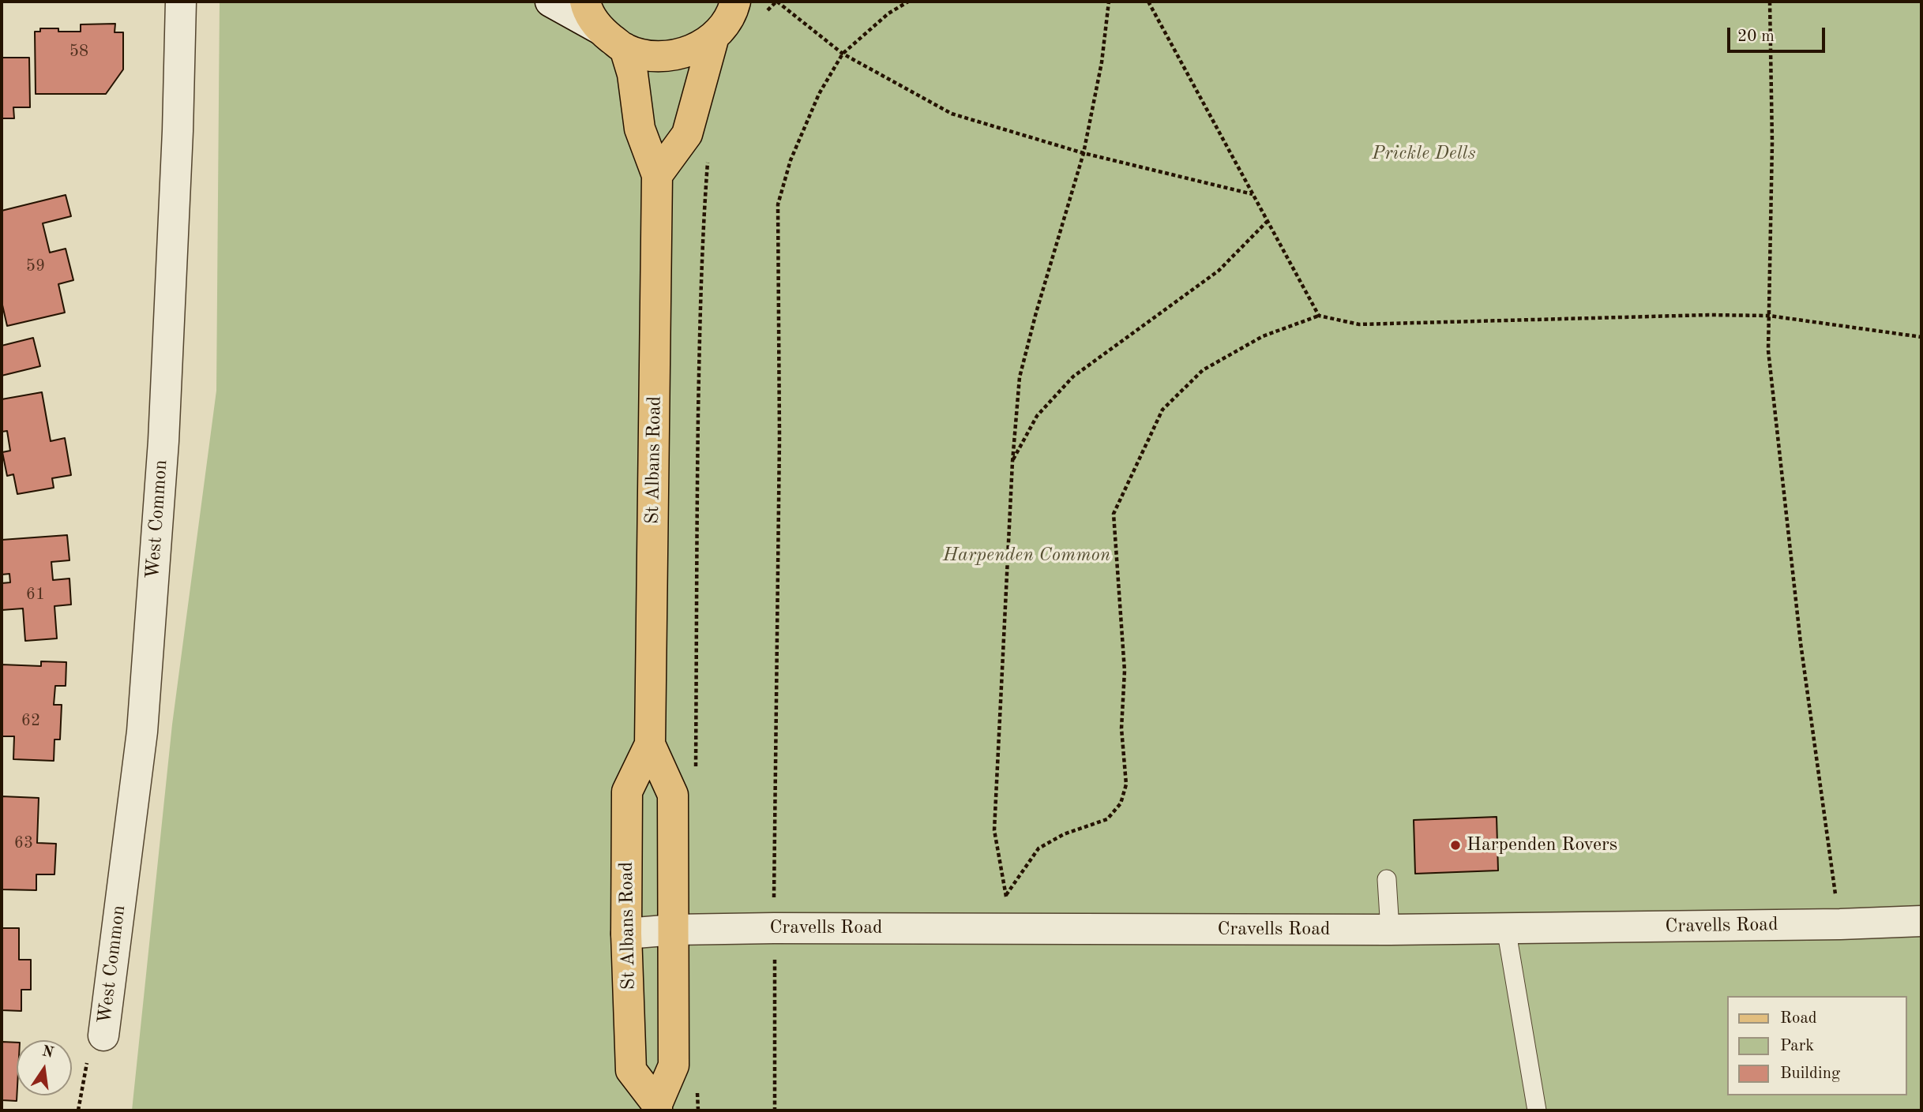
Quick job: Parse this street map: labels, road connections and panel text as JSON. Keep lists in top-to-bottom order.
{
  "streets": {
    "main road": ["St Albans Road"],
    "street": ["West Common", "Cravells Road"]
  },
  "crossings": [
    ["St Albans Road", "Cravells Road"]
  ],
  "parks": ["Prickle Dells", "Harpenden Common"],
  "places": ["Harpenden Rovers"],
  "house_numbers": [
    "58",
    "59",
    "61",
    "62",
    "63"
  ],
  "legend": ["Road", "Park", "Building"],
  "scale_bar": "20 m",
  "north": "top"
}
